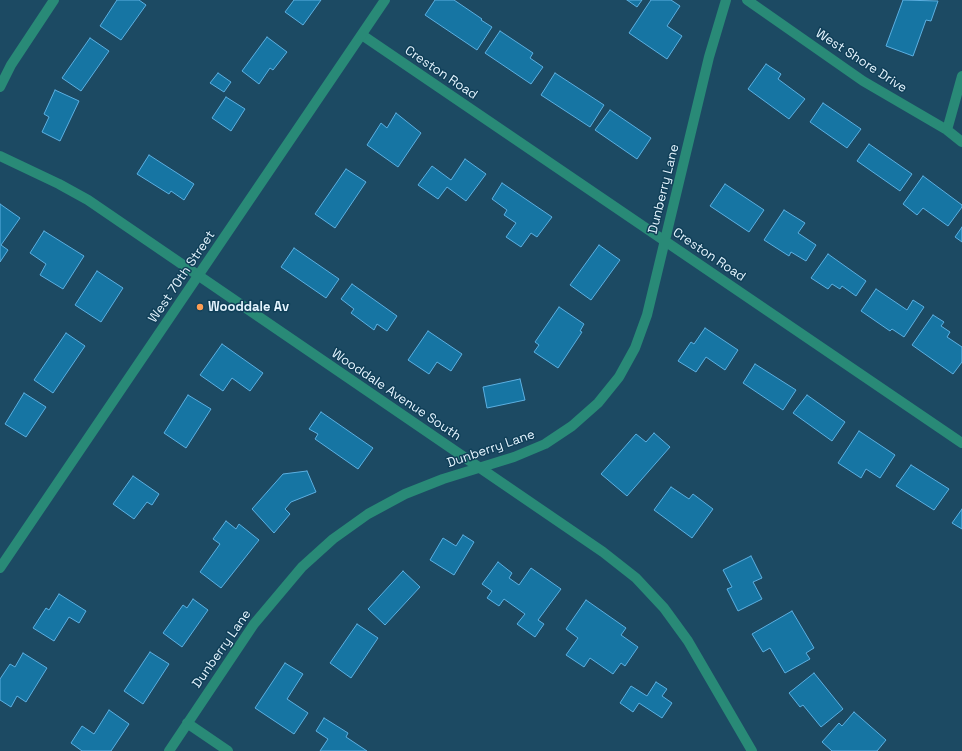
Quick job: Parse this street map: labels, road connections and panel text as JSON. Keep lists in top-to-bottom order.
{
  "streets": {
    "street": [
      "West Shore Drive",
      "Creston Road",
      "Dunberry Lane",
      "West 70th Street",
      "Wooddale Avenue South"
    ]
  },
  "crossings": [
    ["Creston Road", "Dunberry Lane"],
    ["Creston Road", "West 70th Street"],
    ["Dunberry Lane", "Wooddale Avenue South"],
    ["West 70th Street", "Wooddale Avenue South"]
  ],
  "places": ["Wooddale Av"]
}
